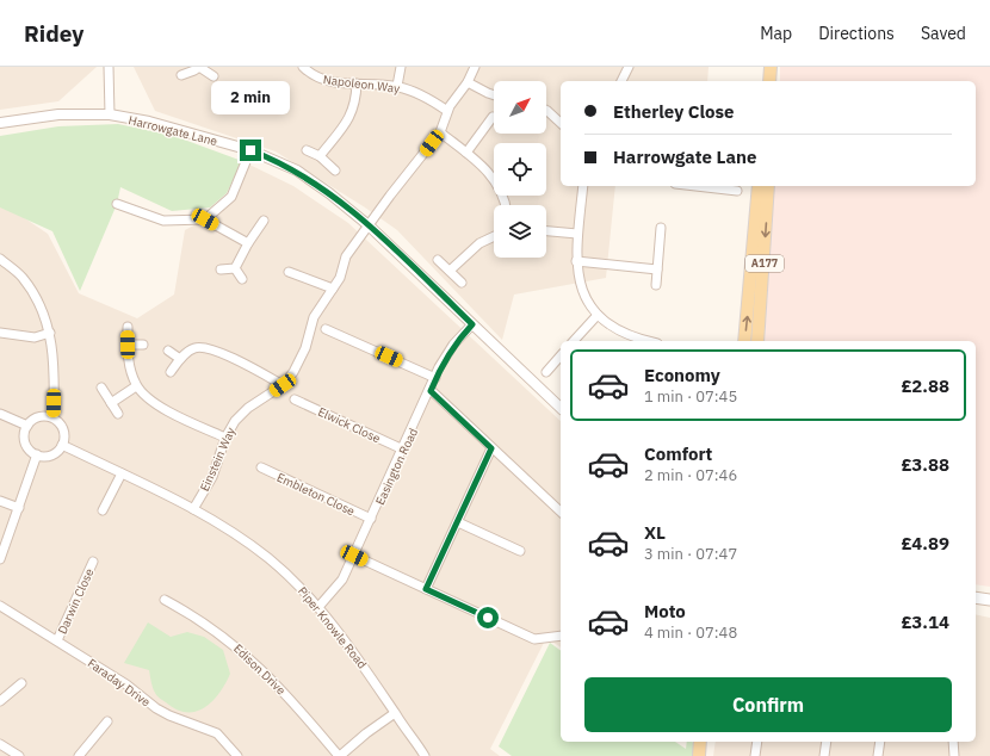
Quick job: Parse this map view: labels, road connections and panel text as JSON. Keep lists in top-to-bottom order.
{
  "streets": {
    "main road": ["A177"],
    "street": [
      "Napoleon Way",
      "Harrowgate Lane",
      "Elwick Close",
      "Einstein Way",
      "Easington Road",
      "Embleton Close",
      "Darwin Close",
      "Piper Knowle Road",
      "Edison Drive",
      "Faraday Drive"
    ]
  },
  "crossings": [
    ["Napoleon Way", "Einstein Way"],
    ["Harrowgate Lane", "Einstein Way"],
    ["Harrowgate Lane", "Easington Road"],
    ["Elwick Close", "Easington Road"],
    ["Einstein Way", "Piper Knowle Road"],
    ["Easington Road", "Embleton Close"],
    ["Easington Road", "Piper Knowle Road"],
    ["Darwin Close", "Faraday Drive"]
  ],
  "north": "top right",
  "page": {
    "header": "Ridey",
    "nav": ["Map", "Directions", "Saved"],
    "bubble": "2 min",
    "banner": ["Etherley Close", "Harrowgate Lane"],
    "list": [
      {
        "name": "Economy",
        "note": "1 min · 07:45",
        "value": "£2.88"
      },
      {
        "name": "Comfort",
        "note": "2 min · 07:46",
        "value": "£3.88"
      },
      {
        "name": "XL",
        "note": "3 min · 07:47",
        "value": "£4.89"
      },
      {
        "name": "Moto",
        "note": "4 min · 07:48",
        "value": "£3.14"
      }
    ],
    "buttons": "Confirm"
  }
}
